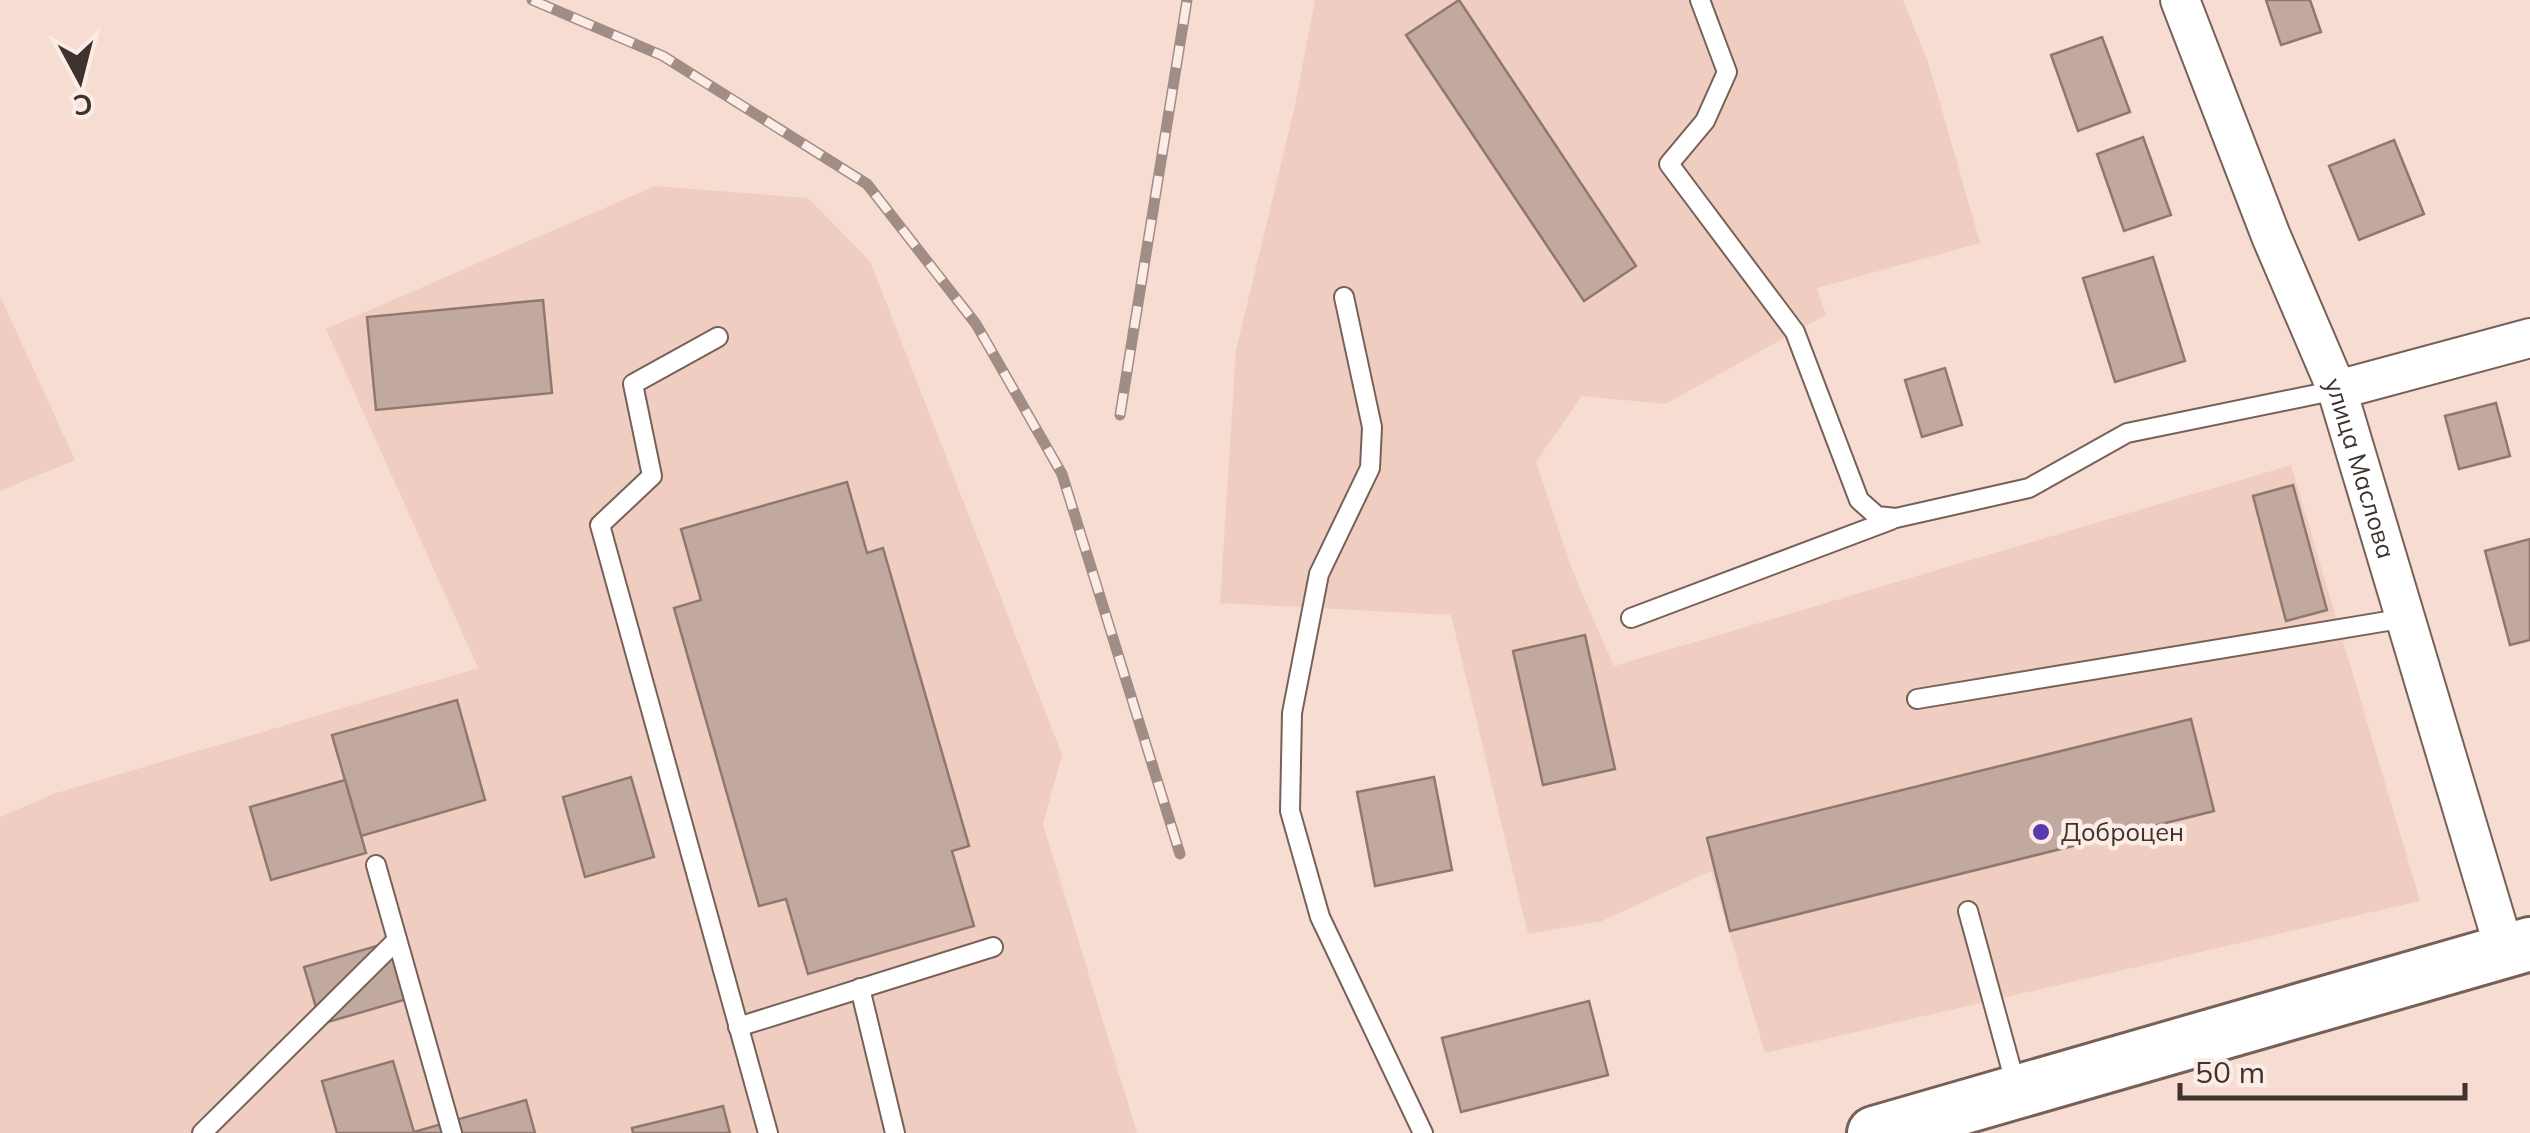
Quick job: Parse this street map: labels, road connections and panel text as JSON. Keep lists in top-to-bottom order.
{
  "streets": {
    "street": ["улица Маслова"]
  },
  "places": ["Доброцен"],
  "scale_bar": "50 m",
  "north": "bottom"
}
